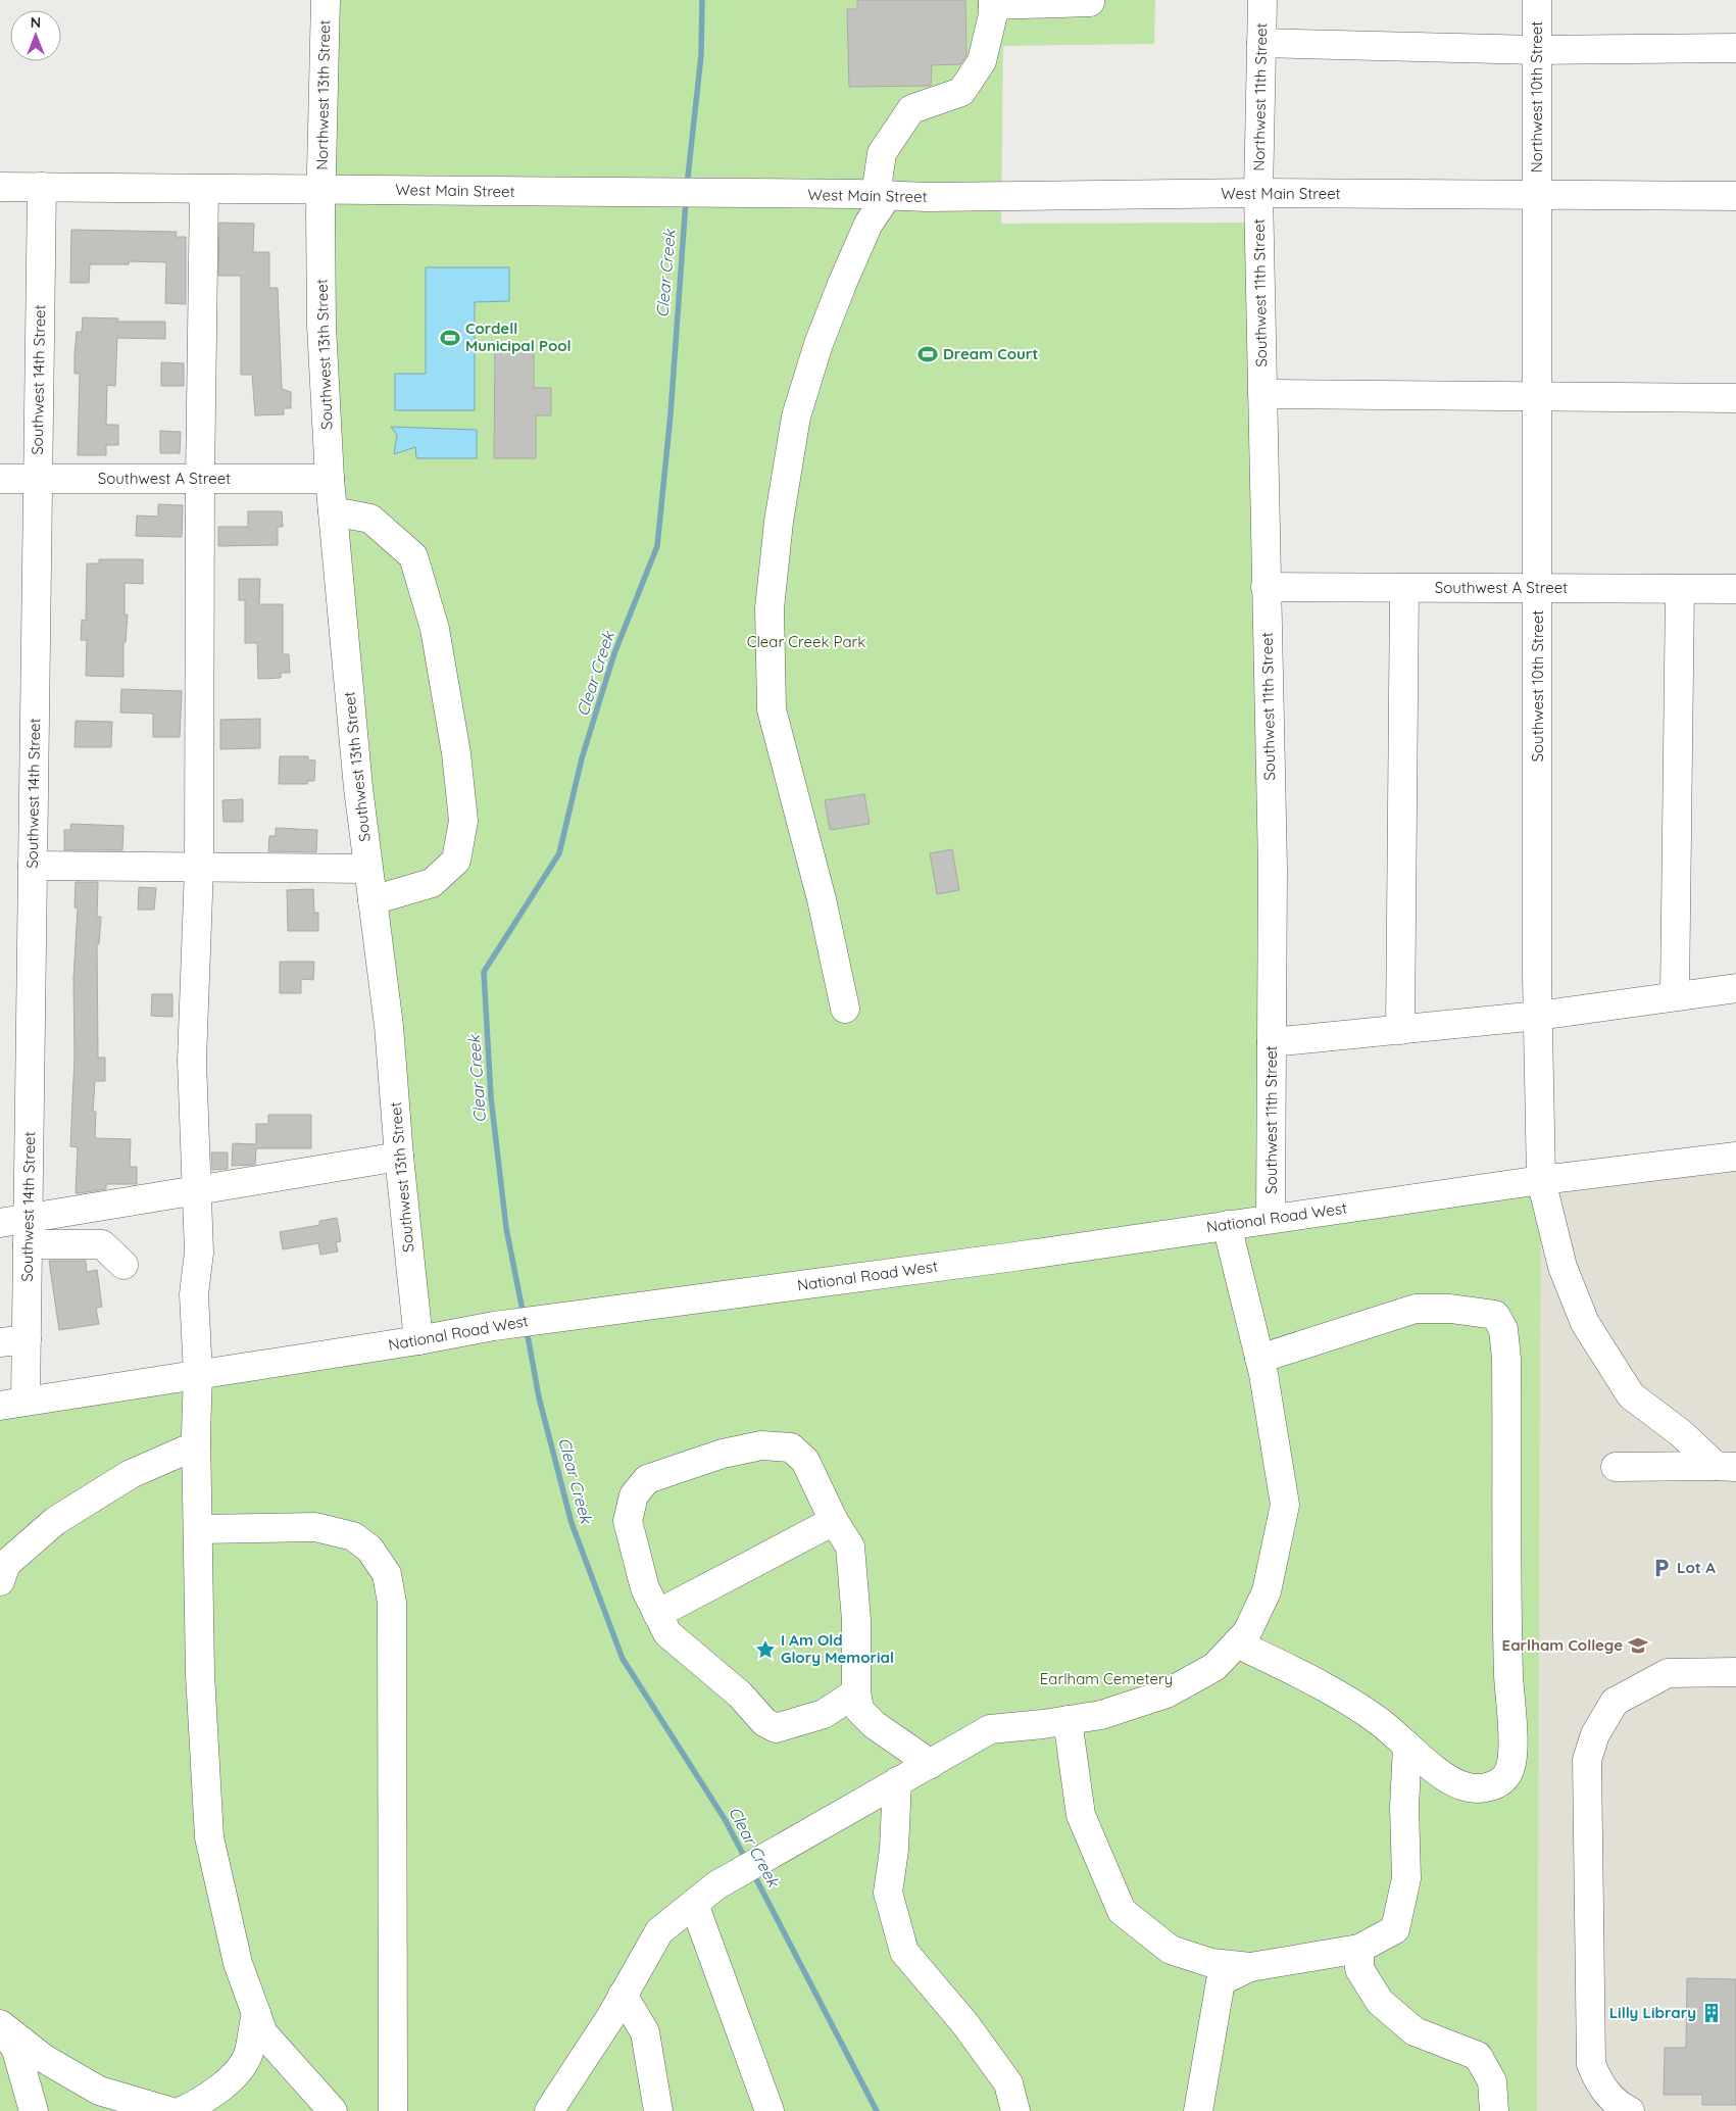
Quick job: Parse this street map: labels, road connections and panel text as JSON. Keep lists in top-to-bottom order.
{
  "streets": {
    "street": [
      "Northwest 13th Street",
      "Northwest 11th Street",
      "Northwest 10th Street",
      "West Main Street",
      "Southwest 11th Street",
      "Southwest 13th Street",
      "Southwest 14th Street",
      "Southwest A Street",
      "Southwest 10th Street",
      "National Road West"
    ]
  },
  "crossings": [
    ["Northwest 13th Street", "West Main Street"],
    ["Northwest 13th Street", "Southwest 13th Street"],
    ["Northwest 11th Street", "West Main Street"],
    ["Northwest 11th Street", "Southwest 11th Street"],
    ["Northwest 10th Street", "West Main Street"],
    ["Northwest 10th Street", "Southwest 10th Street"],
    ["West Main Street", "Southwest 11th Street"],
    ["West Main Street", "Southwest 13th Street"],
    ["West Main Street", "Southwest 14th Street"],
    ["West Main Street", "Southwest 10th Street"],
    ["Southwest 11th Street", "Southwest A Street"],
    ["Southwest 11th Street", "National Road West"],
    ["Southwest 13th Street", "Southwest A Street"],
    ["Southwest 13th Street", "National Road West"],
    ["Southwest 14th Street", "Southwest A Street"],
    ["Southwest 14th Street", "National Road West"],
    ["Southwest A Street", "Southwest 10th Street"],
    ["Southwest 10th Street", "National Road West"]
  ],
  "water": ["Clear Creek"],
  "parks": ["Clear Creek Park", "Earlham Cemetery"],
  "places": {
    "sports": ["Cordell Municipal Pool", "Dream Court"],
    "parking": ["Lot A"],
    "school or university": ["Earlham College"],
    "place": ["I Am Old Glory Memorial"],
    "building": ["Lilly Library"]
  },
  "north": "top"
}
